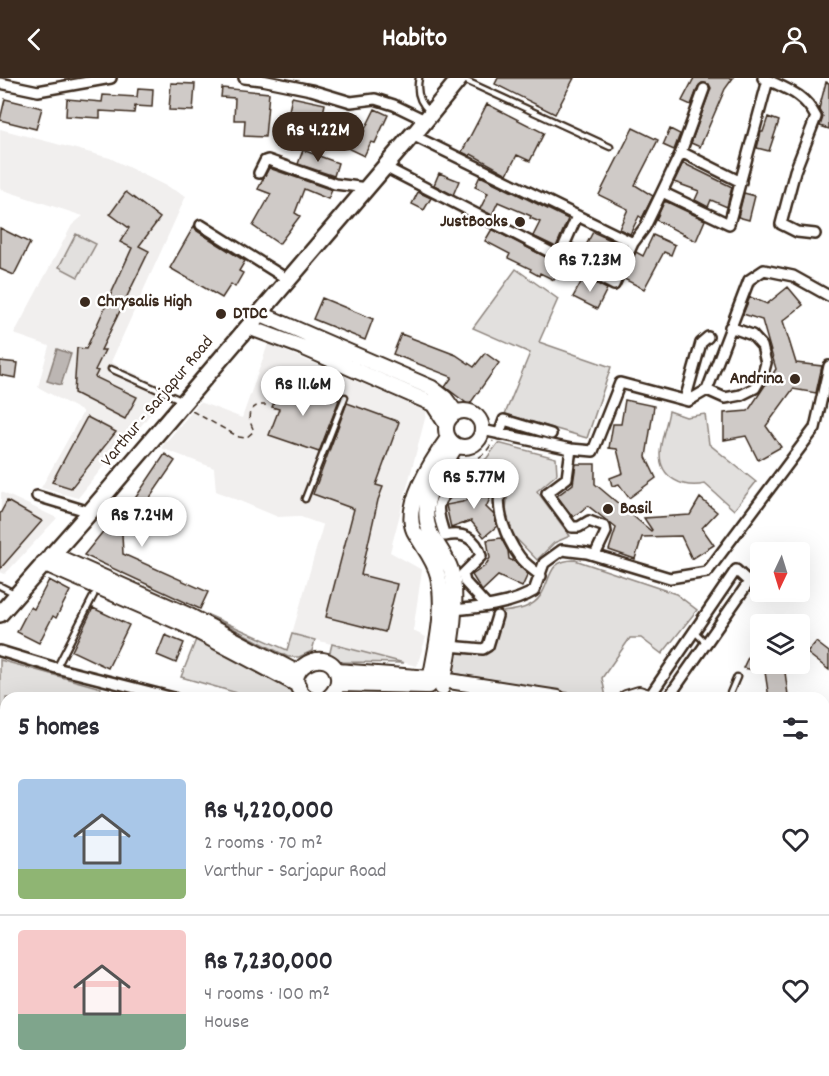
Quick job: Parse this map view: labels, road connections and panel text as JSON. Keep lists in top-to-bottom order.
{
  "streets": {
    "main road": ["Varthur - Sarjapur Road"]
  },
  "places": [
    "JustBooks",
    "Chrysalis High",
    "DTDC",
    "Andrina",
    "Basil"
  ],
  "north": "bottom",
  "page": {
    "header": "Habito",
    "price": [
      "Rs 4.22M",
      "Rs 7.23M",
      "Rs 11.6M",
      "Rs 5.77M",
      "Rs 7.24M"
    ],
    "heading": "5 homes",
    "list": [
      {
        "name": "Rs 4,220,000",
        "note": "2 rooms · 70 m² · Varthur - Sarjapur Road"
      },
      {
        "name": "Rs 7,230,000",
        "note": "4 rooms · 100 m² · House"
      }
    ]
  }
}
